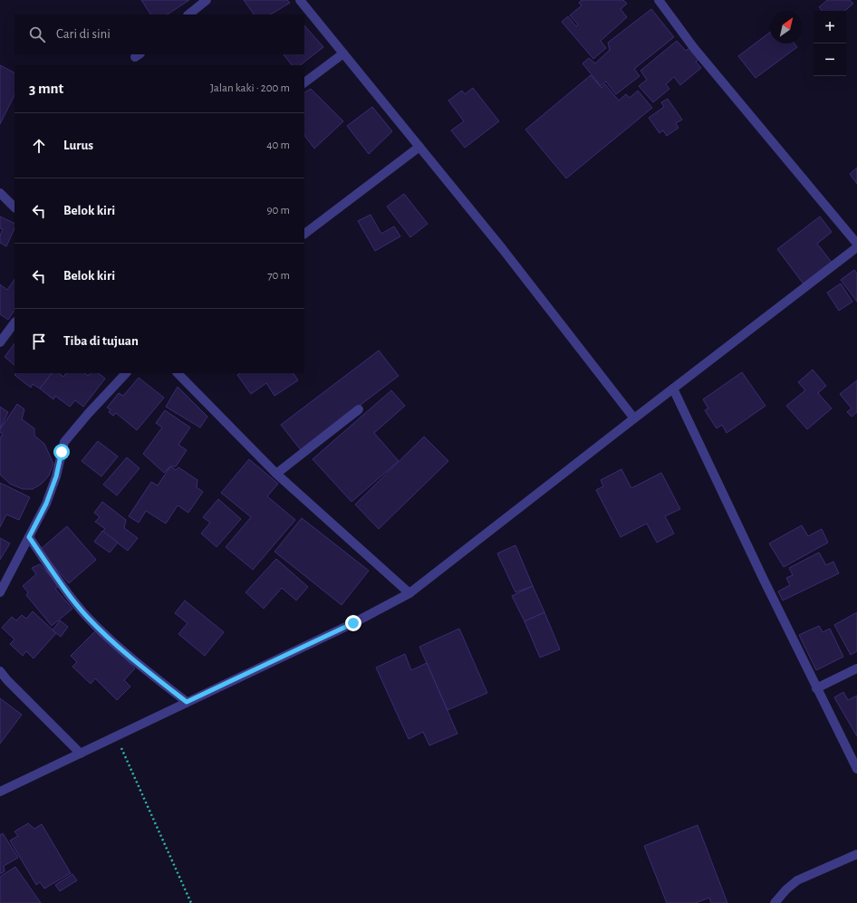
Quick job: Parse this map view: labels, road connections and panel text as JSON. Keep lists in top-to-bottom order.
{
  "north": "top right",
  "page": {
    "map_buttons": ["+", "−"],
    "search": "Cari di sini",
    "heading": ["3 mnt", "Jalan kaki · 200 m"],
    "list": [
      ["Lurus", "40 m"],
      ["Belok kiri", "90 m"],
      ["Belok kiri", "70 m"],
      "Tiba di tujuan"
    ]
  }
}
